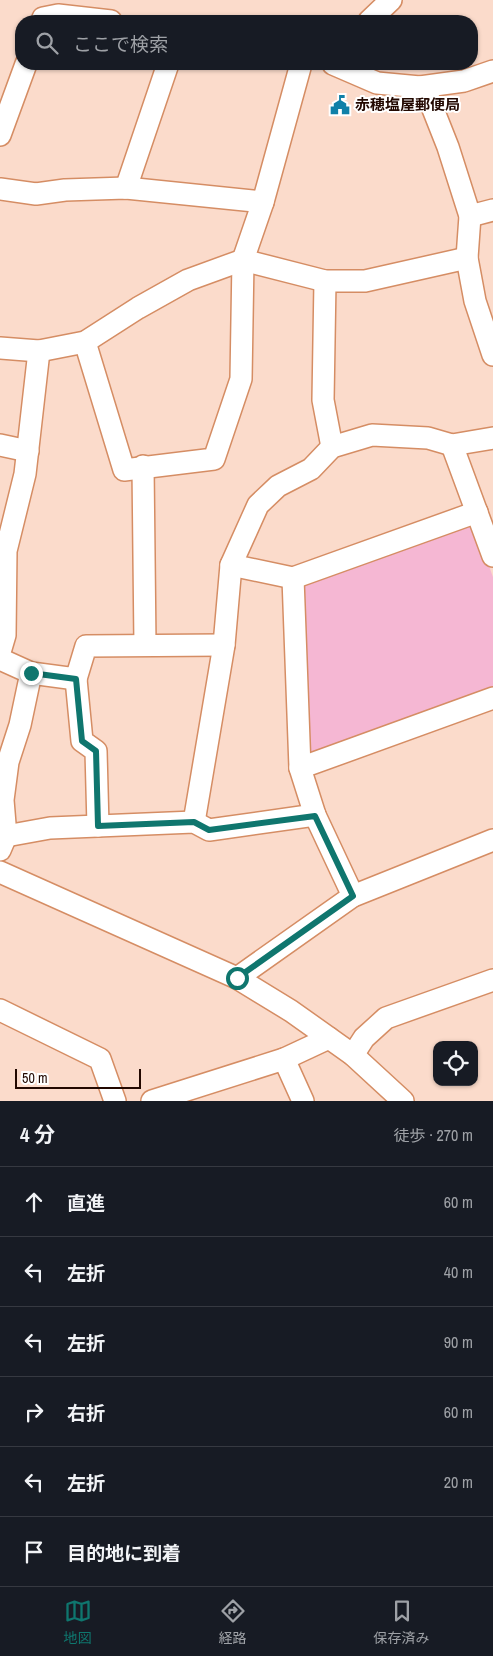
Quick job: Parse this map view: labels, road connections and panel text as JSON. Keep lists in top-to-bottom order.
{
  "places": {
    "public building": ["赤穂塩屋郵便局"]
  },
  "scale_bar": "50 m",
  "page": {
    "search": "ここで検索",
    "scale": "50 m",
    "heading": ["4 分", "徒歩 · 270 m"],
    "list": [
      ["直進", "60 m"],
      ["左折", "40 m"],
      ["左折", "90 m"],
      ["右折", "60 m"],
      ["左折", "20 m"],
      "目的地に到着"
    ],
    "nav": ["地図", "経路", "保存済み"]
  }
}
